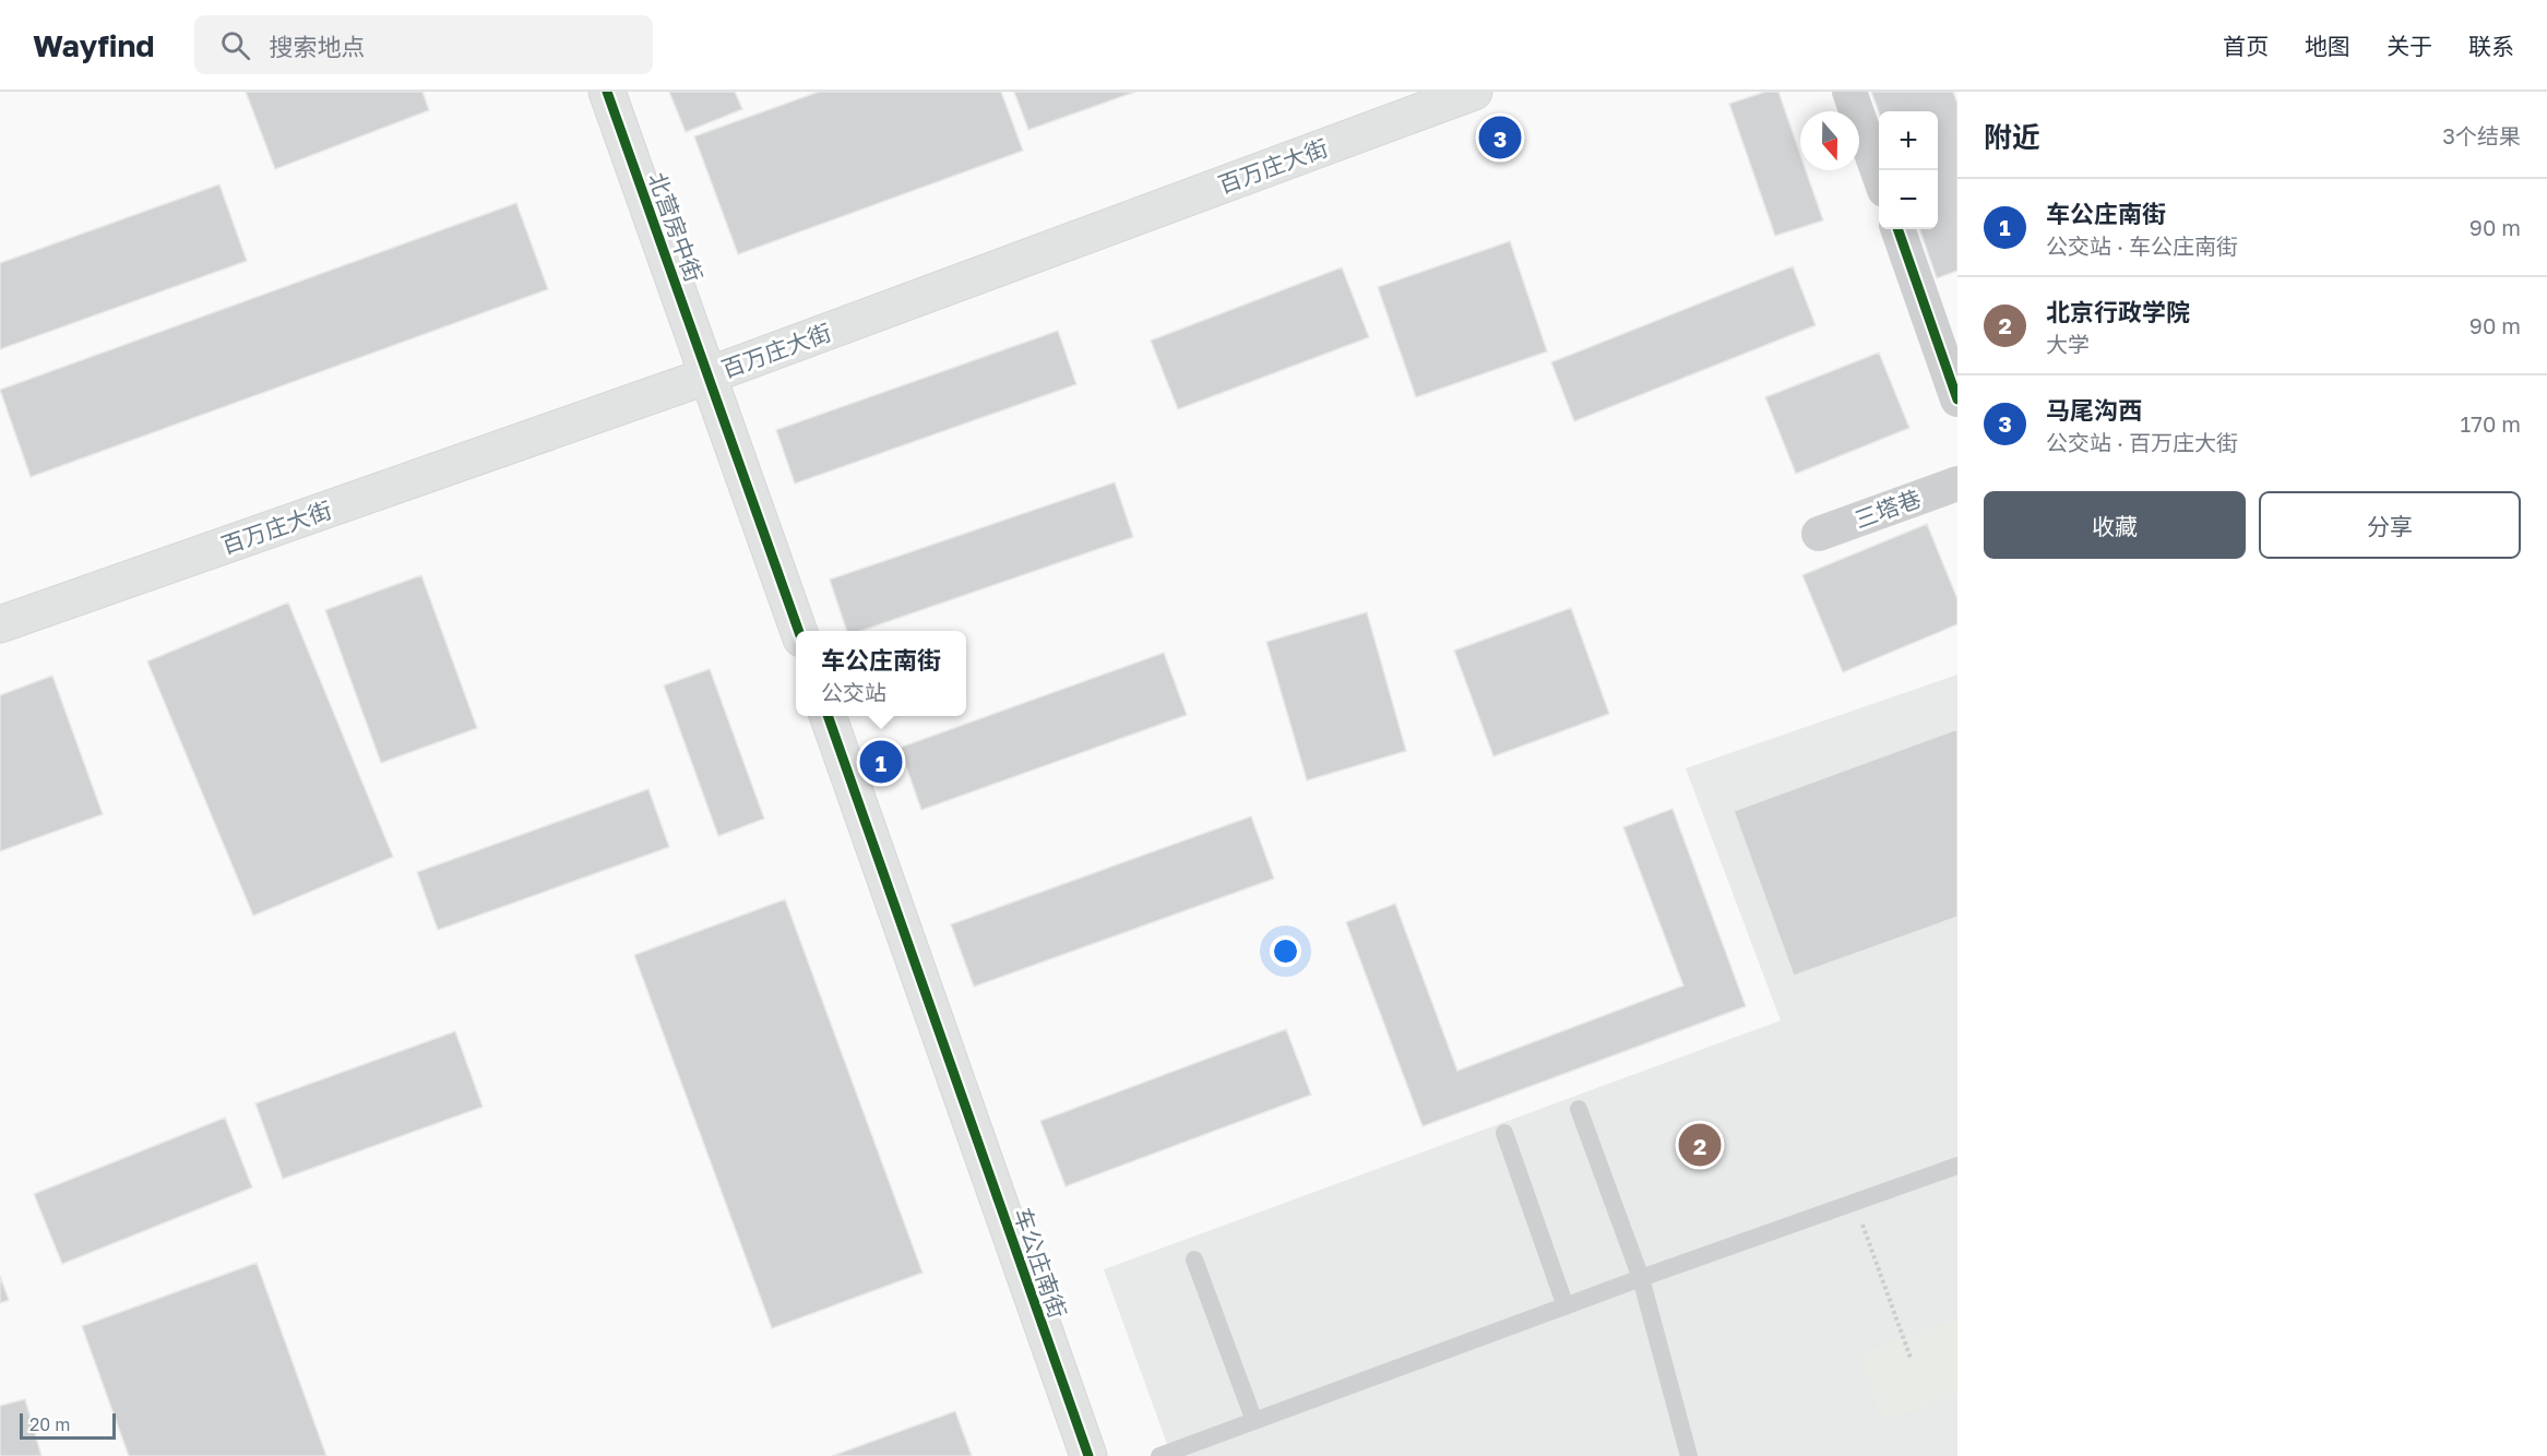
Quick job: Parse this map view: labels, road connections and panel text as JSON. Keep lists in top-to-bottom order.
{
  "streets": {
    "main road": ["百万庄大街", "北营房中街", "车公庄南街"],
    "street": ["三塔巷"]
  },
  "crossings": [
    ["百万庄大街", "北营房中街"]
  ],
  "scale_bar": "20 m",
  "north": "bottom",
  "page": {
    "header": "Wayfind",
    "search": "搜索地点",
    "nav": [
      "首页",
      "地图",
      "关于",
      "联系"
    ],
    "heading": ["附近", "3个结果"],
    "map_buttons": ["+", "−"],
    "pins": ["3", "1", "2"],
    "list": [
      {
        "mark": "1",
        "name": "车公庄南街",
        "note": "公交站 · 车公庄南街",
        "value": "90 m"
      },
      {
        "mark": "2",
        "name": "北京行政学院",
        "note": "大学",
        "value": "90 m"
      },
      {
        "mark": "3",
        "name": "马尾沟西",
        "note": "公交站 · 百万庄大街",
        "value": "170 m"
      }
    ],
    "buttons": ["收藏", "分享"],
    "popup": ["车公庄南街", "公交站"],
    "scale": "20 m"
  }
}
